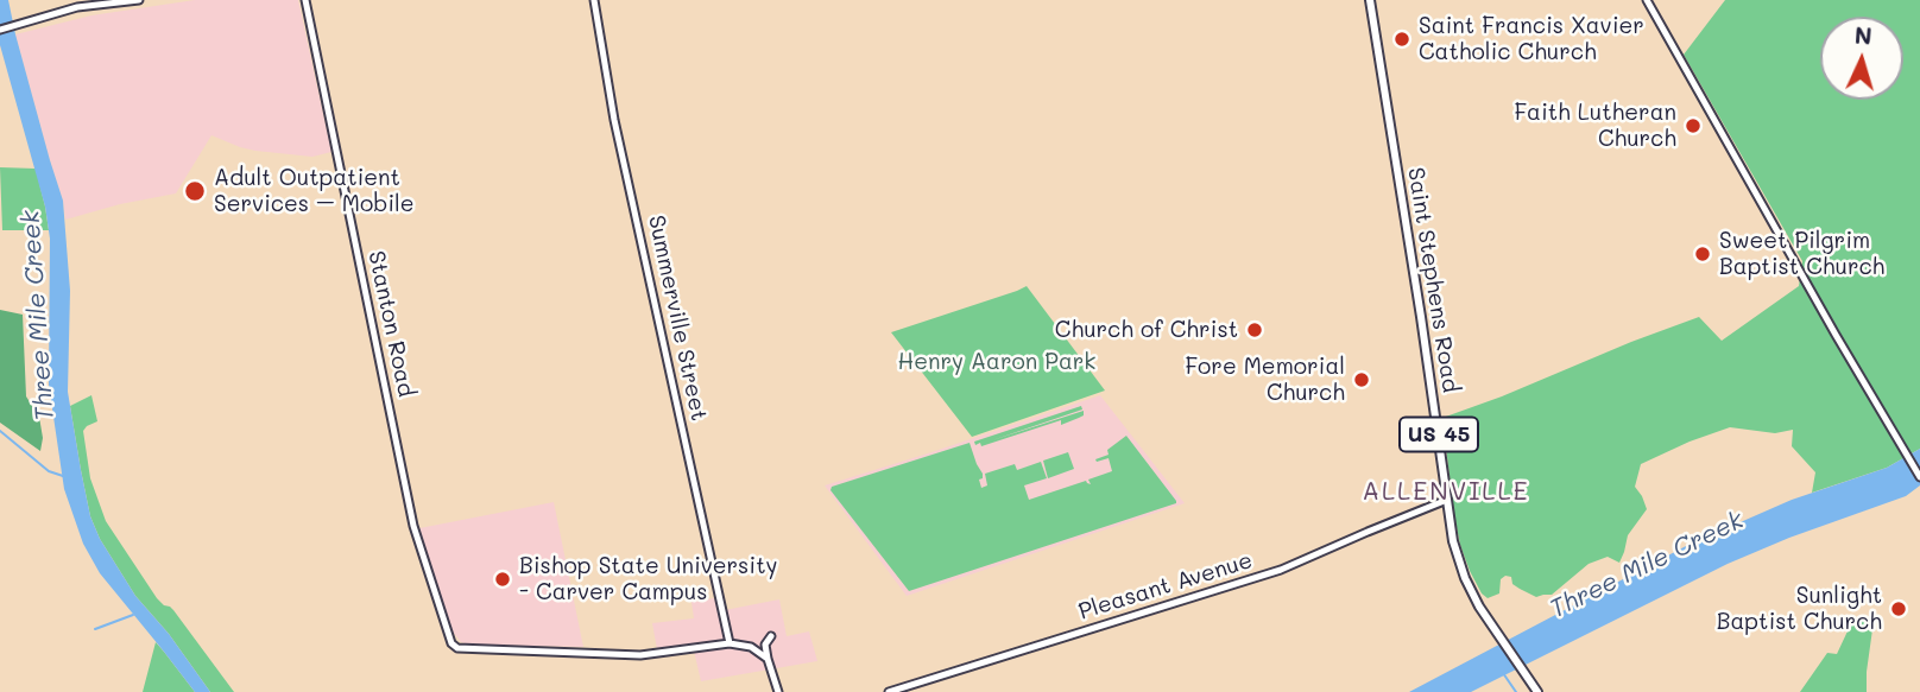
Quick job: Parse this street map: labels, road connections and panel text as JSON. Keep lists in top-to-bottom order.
{
  "streets": {
    "main road": ["Saint Stephens Road", "US 45"],
    "street": ["Summerville Street", "Stanton Road", "Pleasant Avenue"]
  },
  "crossings": [
    ["Saint Stephens Road", "Pleasant Avenue"],
    ["Summerville Street", "Stanton Road"]
  ],
  "districts": ["ALLENVILLE"],
  "water": ["Three Mile Creek"],
  "parks": ["Henry Aaron Park"],
  "places": [
    "Saint Francis Xavier Catholic Church",
    "Faith Lutheran Church",
    "Adult Outpatient Services – Mobile",
    "Sweet Pilgrim Baptist Church",
    "Church of Christ",
    "Fore Memorial Church",
    "Bishop State University - Carver Campus",
    "Sunlight Baptist Church"
  ],
  "north": "top"
}
